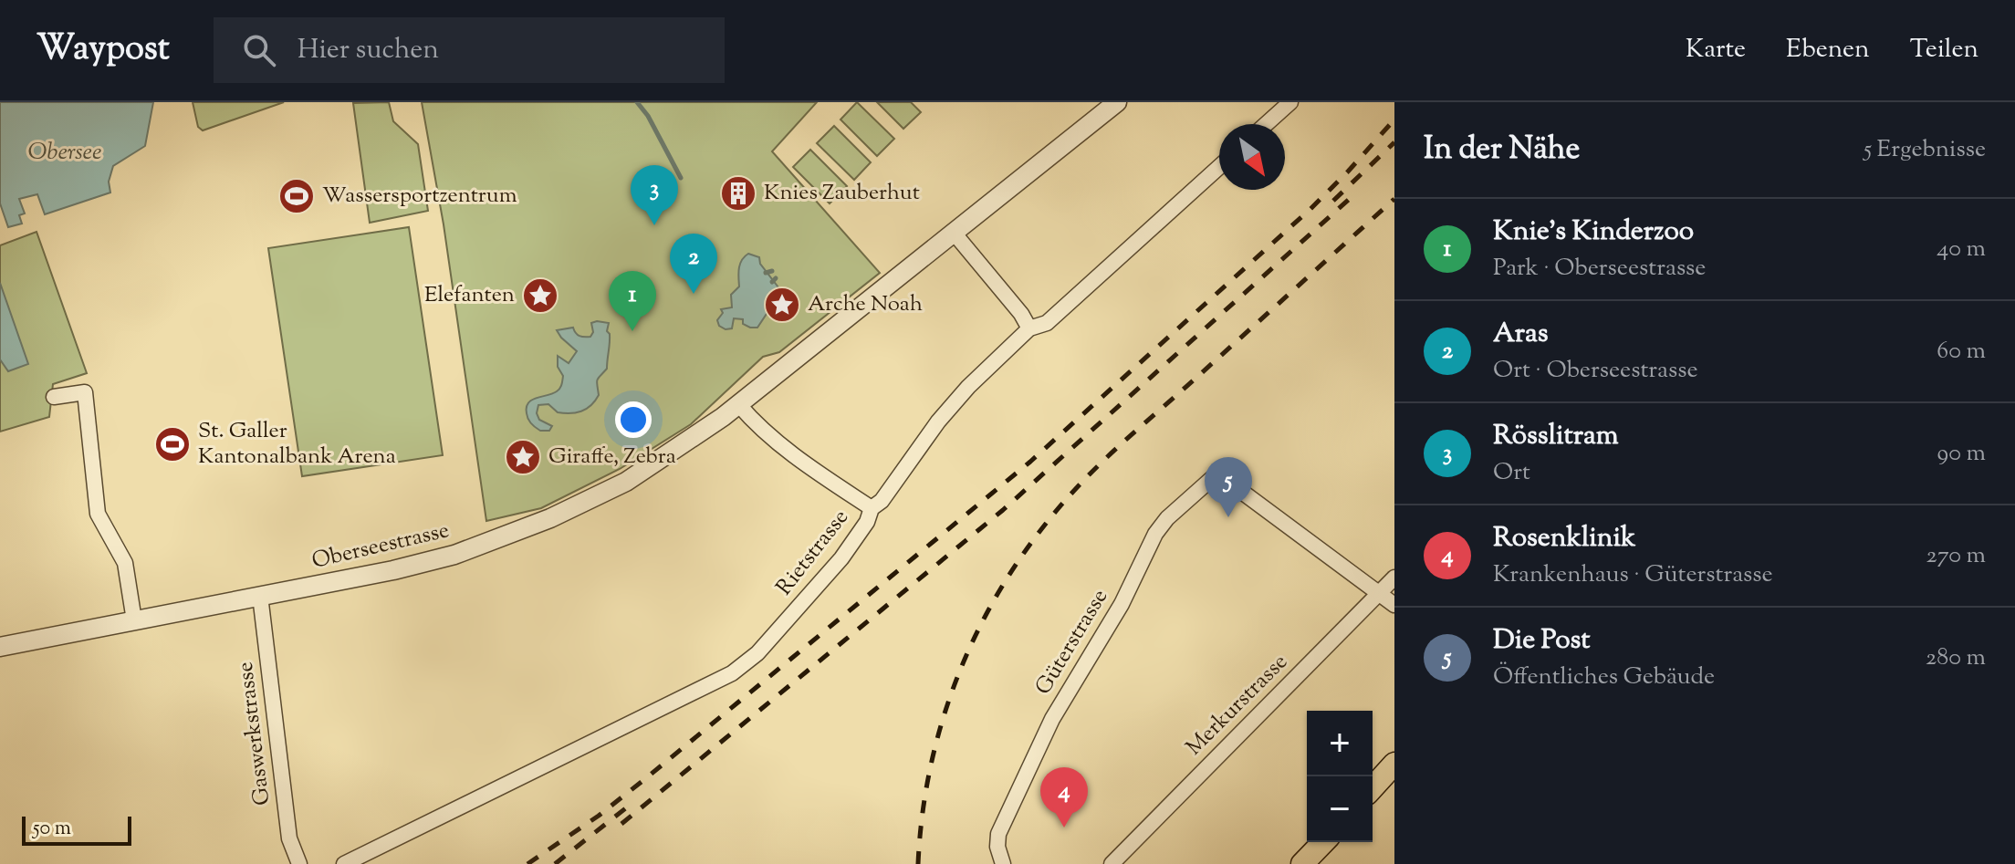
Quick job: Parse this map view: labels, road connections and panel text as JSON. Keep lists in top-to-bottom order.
{
  "streets": {
    "street": [
      "Oberseestrasse",
      "Rietstrasse",
      "Güterstrasse",
      "Merkurstrasse",
      "Gaswerkstrasse"
    ]
  },
  "crossings": [
    ["Oberseestrasse", "Gaswerkstrasse"],
    ["Güterstrasse", "Merkurstrasse"]
  ],
  "water": ["Obersee"],
  "places": {
    "building": ["Knies Zauberhut"],
    "sports": ["Wassersportzentrum", "St. Galler Kantonalbank Arena"],
    "place": ["Elefanten", "Arche Noah", "Giraffe, Zebra"]
  },
  "scale_bar": "50 m",
  "north": "bottom right",
  "page": {
    "header": "Waypost",
    "search": "Hier suchen",
    "nav": ["Karte", "Ebenen", "Teilen"],
    "heading": ["In der Nähe", "5 Ergebnisse"],
    "pins": [
      "3",
      "2",
      "1",
      "5",
      "4"
    ],
    "list": [
      {
        "mark": "1",
        "name": "Knie's Kinderzoo",
        "note": "Park · Oberseestrasse",
        "value": "40 m"
      },
      {
        "mark": "2",
        "name": "Aras",
        "note": "Ort · Oberseestrasse",
        "value": "60 m"
      },
      {
        "mark": "3",
        "name": "Rösslitram",
        "note": "Ort",
        "value": "90 m"
      },
      {
        "mark": "4",
        "name": "Rosenklinik",
        "note": "Krankenhaus · Güterstrasse",
        "value": "270 m"
      },
      {
        "mark": "5",
        "name": "Die Post",
        "note": "Öffentliches Gebäude",
        "value": "280 m"
      }
    ],
    "map_buttons": ["+", "−"],
    "scale": "50 m"
  }
}
